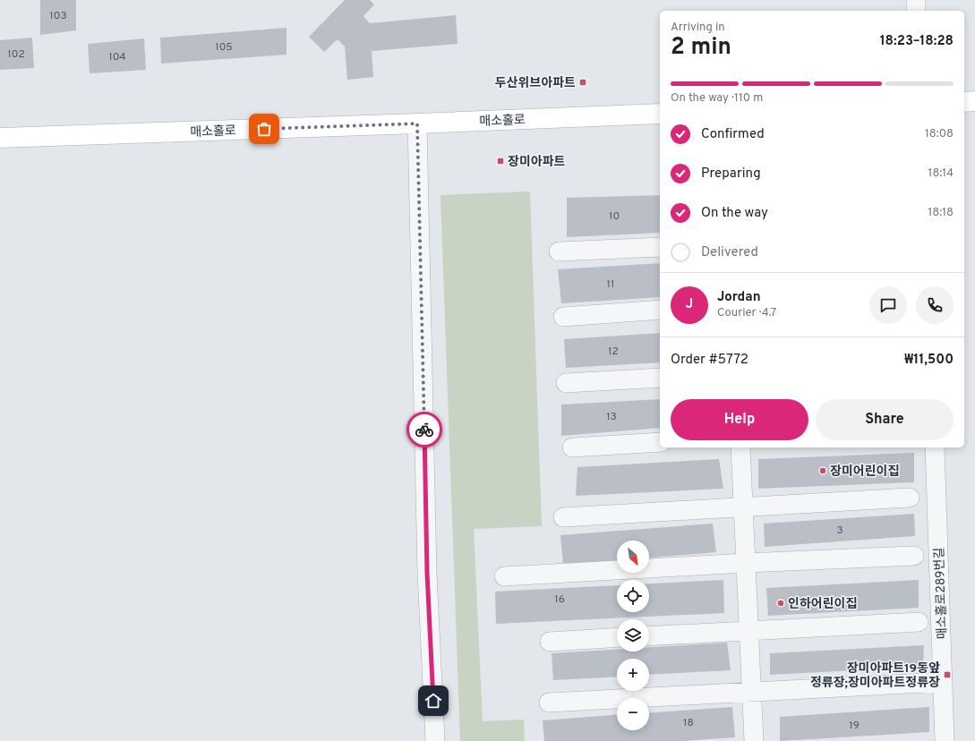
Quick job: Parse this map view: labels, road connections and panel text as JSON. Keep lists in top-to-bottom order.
{
  "streets": {
    "main road": ["매소홀로"],
    "street": ["매소홀로289번길"]
  },
  "places": {
    "transit": ["두산위브아파트", "장미아파트", "장미아파트19동앞 정류장;장미아파트정류장"],
    "other": ["장미어린이집", "인하어린이집"]
  },
  "house_numbers": [
    "103",
    "105",
    "102",
    "104",
    "10",
    "11",
    "12",
    "13",
    "3",
    "16",
    "18",
    "19"
  ],
  "north": "bottom right",
  "page": {
    "heading": ["2 min", "Arriving in", "18:23–18:28"],
    "panel": [
      "Jordan",
      "Courier · 4.7",
      "Order #5772",
      "₩11,500"
    ],
    "bar": "On the way · 110 m",
    "list": [
      ["Confirmed", "18:08"],
      ["Preparing", "18:14"],
      ["On the way", "18:18"],
      "Delivered"
    ],
    "round": "J",
    "buttons": ["Help", "Share"],
    "map_buttons": ["+", "−"]
  }
}
